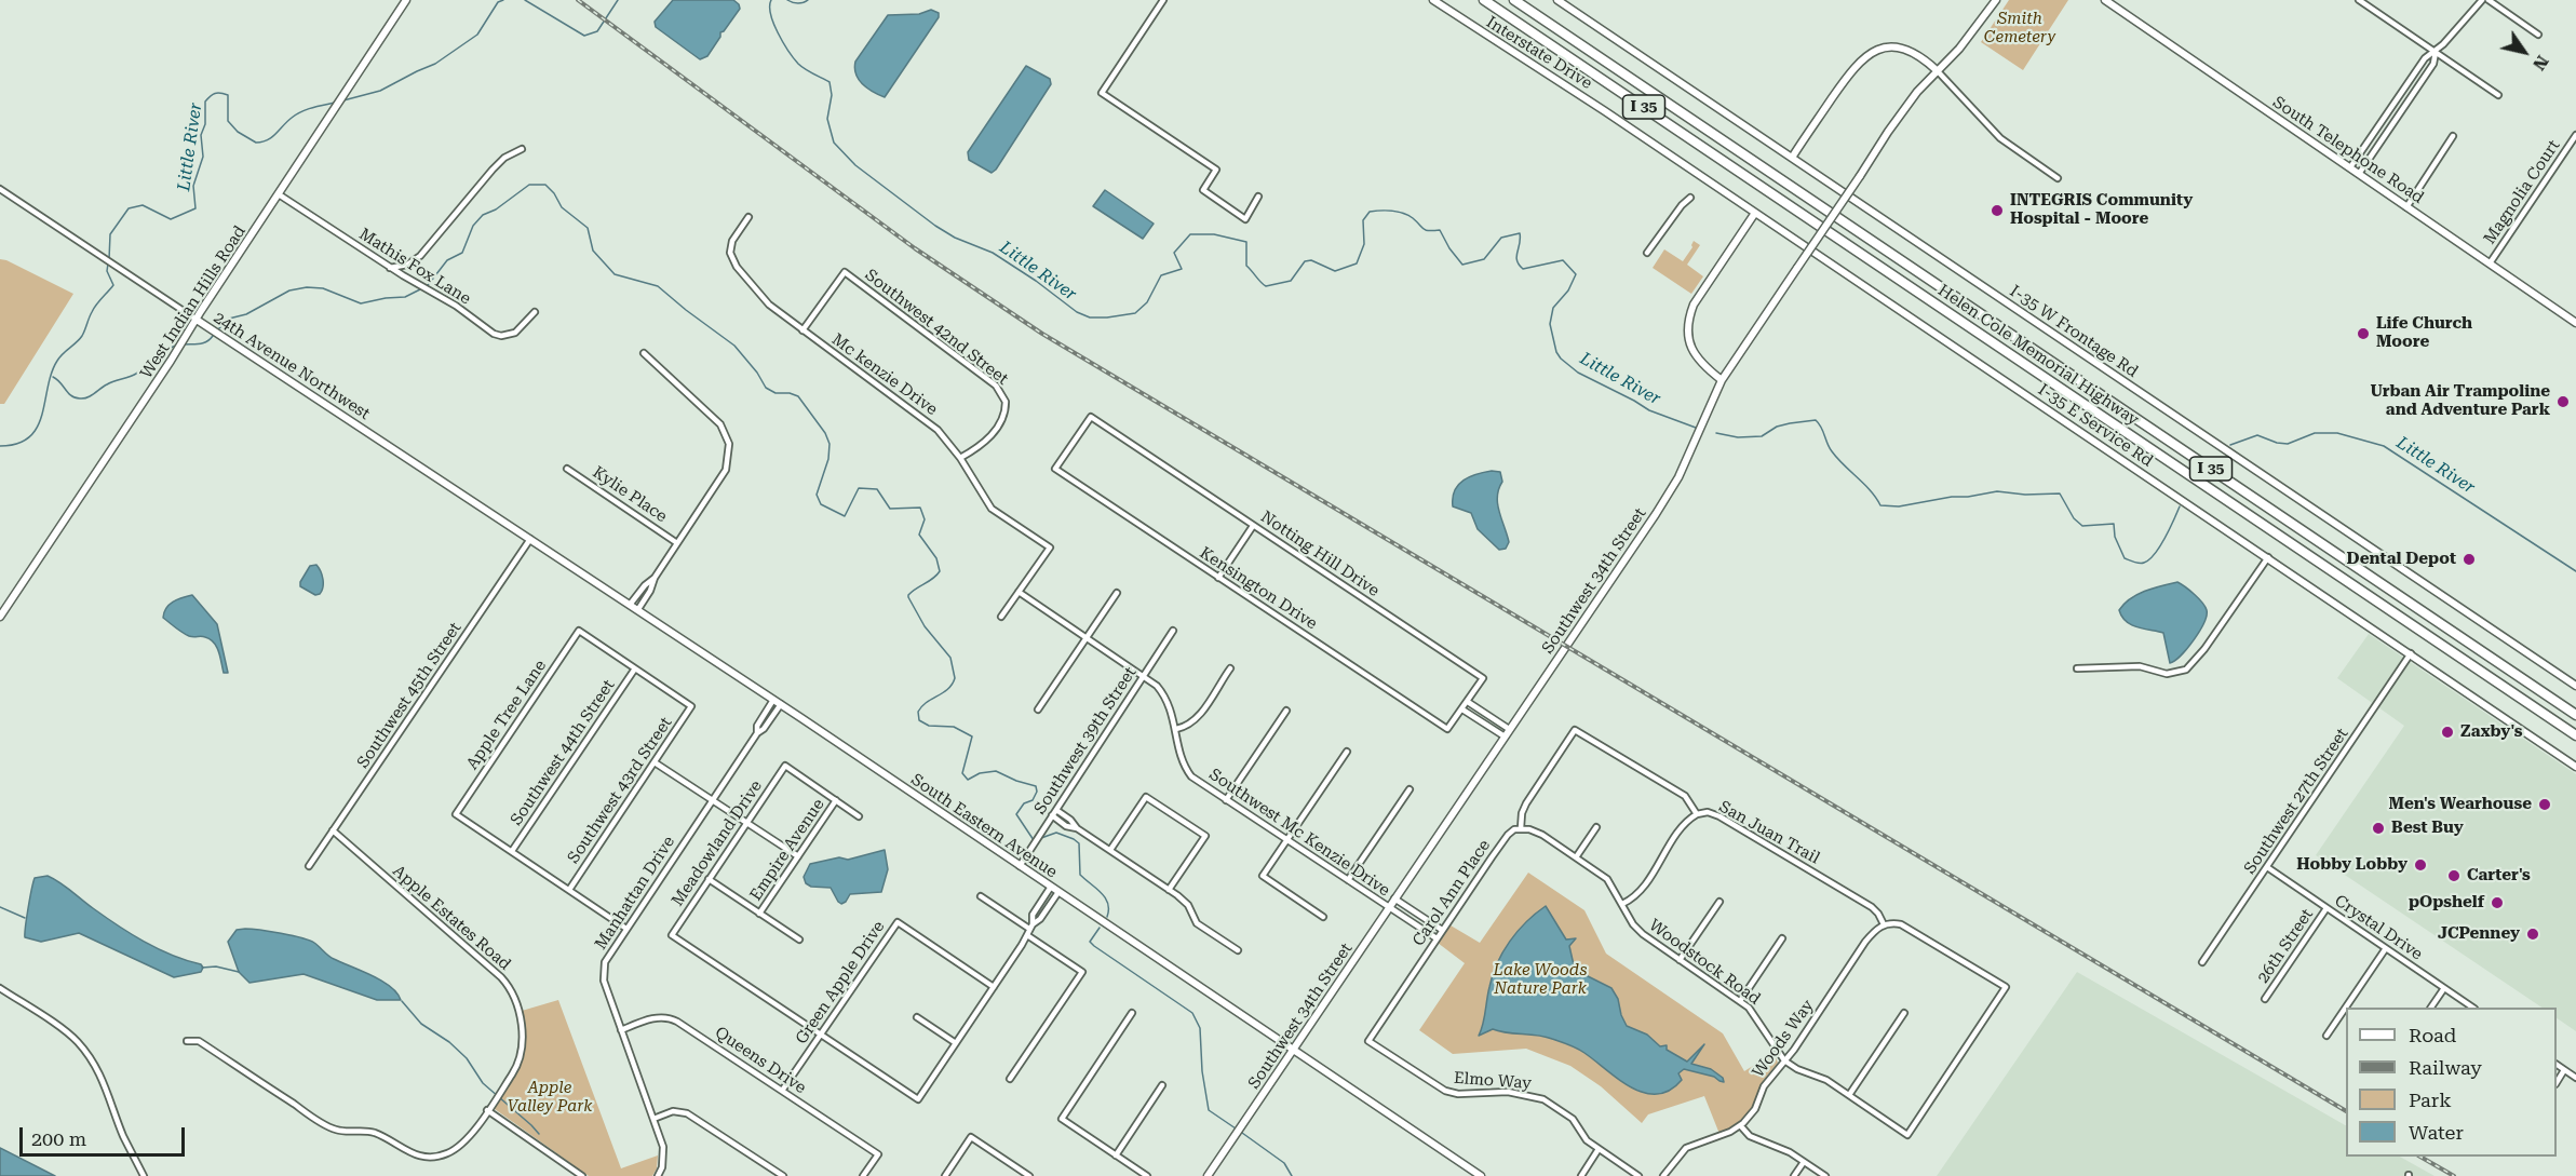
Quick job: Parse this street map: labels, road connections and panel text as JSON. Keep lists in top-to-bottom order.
{
  "streets": {
    "highway": ["I 35", "Helen Cole Memorial Highway"],
    "street": [
      "Interstate Drive",
      "South Telephone Road",
      "Magnolia Court",
      "Mathis Fox Lane",
      "West Indian Hills Road",
      "Southwest 42nd Street",
      "I-35 W Frontage Rd",
      "24th Avenue Northwest",
      "Mc kenzie Drive",
      "I-35 E Service Rd",
      "Kylie Place",
      "Notting Hill Drive",
      "Southwest 34th Street",
      "Kensington Drive",
      "Southwest 45th Street",
      "Apple Tree Lane",
      "Southwest 39th Street",
      "Southwest 44th Street",
      "Southwest 43rd Street",
      "Southwest 27th Street",
      "South Eastern Avenue",
      "Southwest Mc Kenzie Drive",
      "San Juan Trail",
      "Meadowland Drive",
      "Empire Avenue",
      "Manhattan Drive",
      "Carol Ann Place",
      "Apple Estates Road",
      "Crystal Drive",
      "26th Street",
      "Woodstock Road",
      "Green Apple Drive",
      "Woods Way",
      "Queens Drive",
      "Elmo Way"
    ]
  },
  "crossings": [
    ["Interstate Drive", "I-35 E Service Rd"],
    ["South Telephone Road", "Magnolia Court"],
    ["Mathis Fox Lane", "West Indian Hills Road"],
    ["West Indian Hills Road", "24th Avenue Northwest"],
    ["Southwest 42nd Street", "Mc kenzie Drive"],
    ["24th Avenue Northwest", "South Eastern Avenue"],
    ["Mc kenzie Drive", "Southwest Mc Kenzie Drive"],
    ["I-35 E Service Rd", "Southwest 27th Street"],
    ["Notting Hill Drive", "Kensington Drive"],
    ["Southwest 34th Street", "South Eastern Avenue"],
    ["Southwest 34th Street", "Southwest Mc Kenzie Drive"],
    ["Southwest 45th Street", "South Eastern Avenue"],
    ["Southwest 45th Street", "Apple Estates Road"],
    ["Apple Tree Lane", "Southwest 44th Street"],
    ["Apple Tree Lane", "Southwest 43rd Street"],
    ["Southwest 39th Street", "South Eastern Avenue"],
    ["Southwest 39th Street", "Southwest Mc Kenzie Drive"],
    ["Southwest 44th Street", "Southwest 43rd Street"],
    ["Southwest 27th Street", "Crystal Drive"],
    ["South Eastern Avenue", "Manhattan Drive"],
    ["Southwest Mc Kenzie Drive", "Carol Ann Place"],
    ["San Juan Trail", "Carol Ann Place"],
    ["San Juan Trail", "Woodstock Road"],
    ["San Juan Trail", "Woods Way"],
    ["Meadowland Drive", "Empire Avenue"],
    ["Meadowland Drive", "Green Apple Drive"],
    ["Manhattan Drive", "Queens Drive"],
    ["Carol Ann Place", "Woodstock Road"],
    ["Carol Ann Place", "Elmo Way"],
    ["Crystal Drive", "26th Street"],
    ["Woodstock Road", "Woods Way"],
    ["Green Apple Drive", "Queens Drive"]
  ],
  "water": ["Little River"],
  "parks": ["Smith Cemetery", "Lake Woods Nature Park", "Apple Valley Park"],
  "places": [
    "INTEGRIS Community Hospital - Moore",
    "Life Church Moore",
    "Urban Air Trampoline and Adventure Park",
    "Dental Depot",
    "Zaxby's",
    "Men's Wearhouse",
    "Best Buy",
    "Hobby Lobby",
    "Carter's",
    "pOpshelf",
    "JCPenney"
  ],
  "legend": [
    "Road",
    "Railway",
    "Park",
    "Water"
  ],
  "scale_bar": "200 m",
  "north": "bottom right"
}
